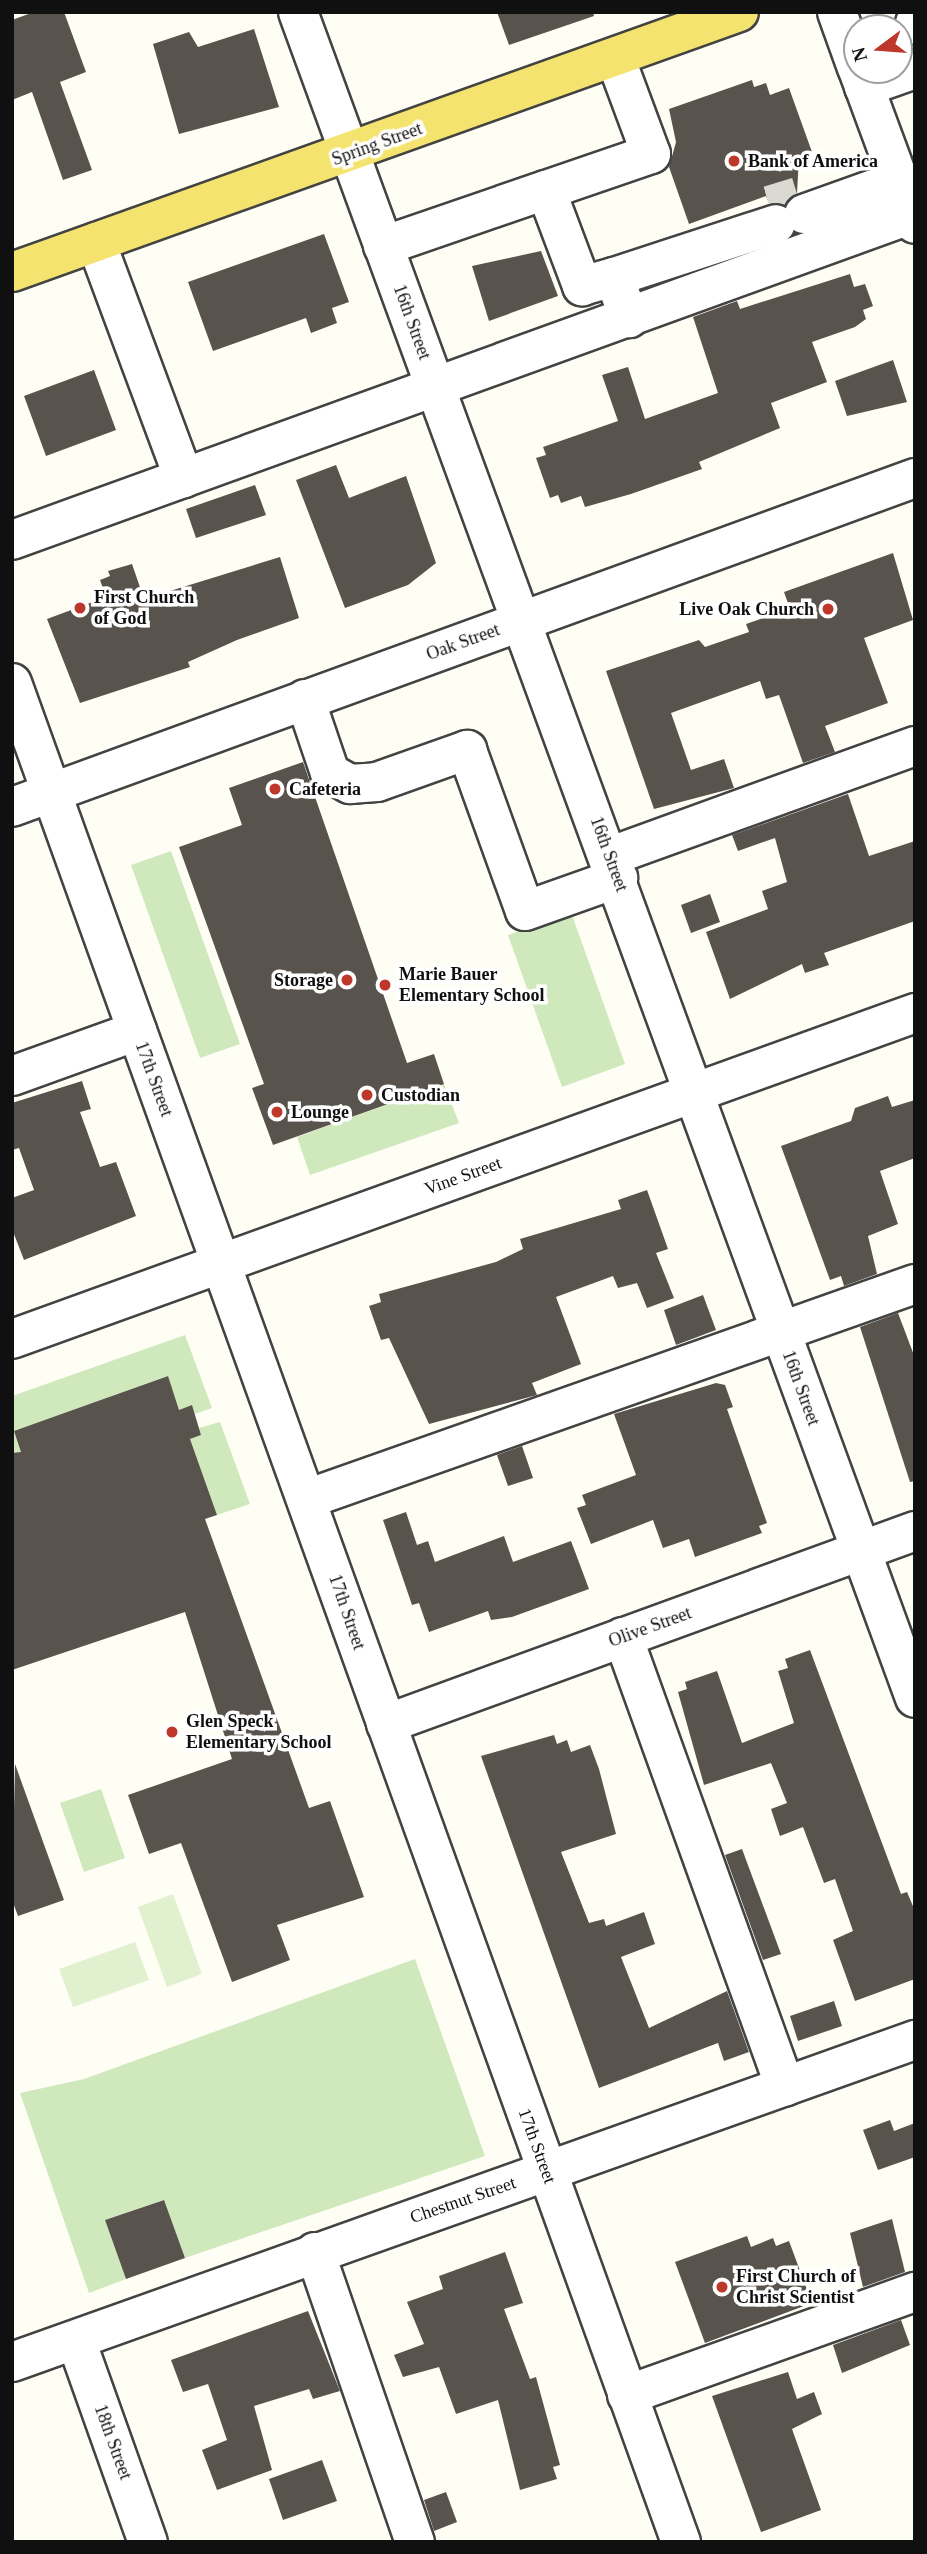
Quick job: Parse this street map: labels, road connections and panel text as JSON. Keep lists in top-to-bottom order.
{
  "streets": {
    "main road": ["Spring Street"],
    "street": [
      "16th Street",
      "Oak Street",
      "17th Street",
      "Vine Street",
      "Olive Street",
      "Chestnut Street",
      "18th Street"
    ]
  },
  "crossings": [
    ["Spring Street", "16th Street"],
    ["16th Street", "Oak Street"],
    ["16th Street", "Vine Street"],
    ["16th Street", "Olive Street"],
    ["Oak Street", "17th Street"],
    ["17th Street", "Vine Street"],
    ["17th Street", "Olive Street"],
    ["17th Street", "Chestnut Street"],
    ["Chestnut Street", "18th Street"]
  ],
  "places": [
    "Bank of America",
    "First Church of God",
    "Live Oak Church",
    "Cafeteria",
    "Storage",
    "Marie Bauer Elementary School",
    "Custodian",
    "Lounge",
    "Glen Speck Elementary School",
    "First Church of Christ Scientist"
  ],
  "north": "left"
}
